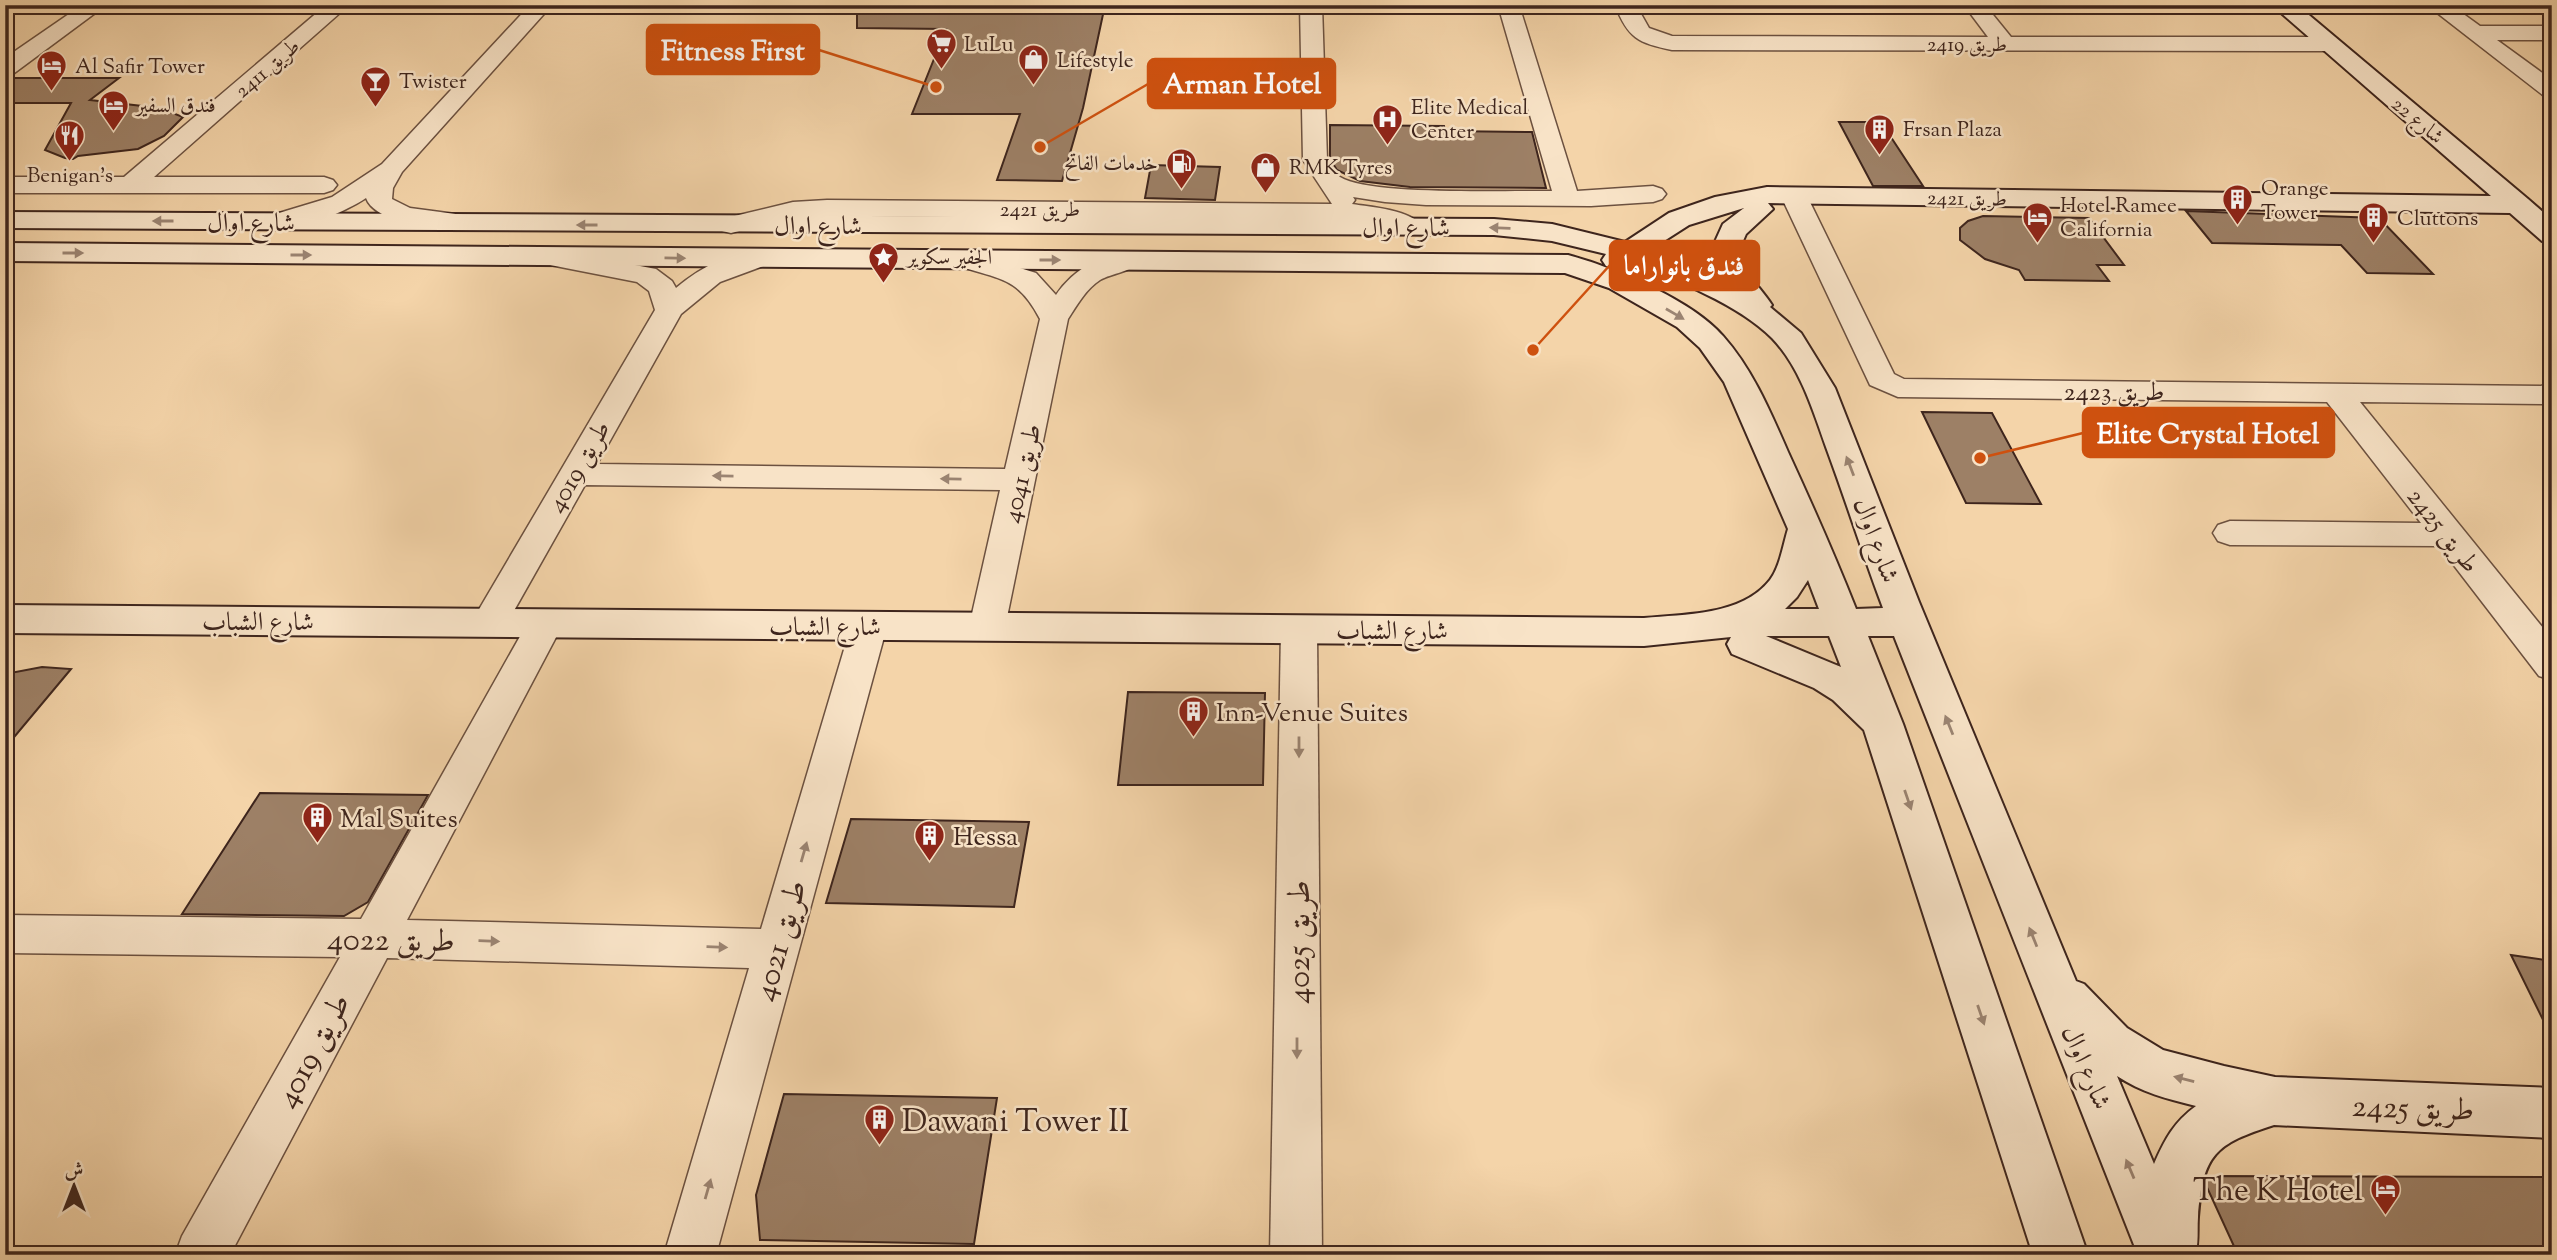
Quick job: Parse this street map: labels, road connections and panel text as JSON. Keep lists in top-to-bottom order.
{
  "streets": {
    "main road": [
      "شارع 22",
      "طريق 2421",
      "شارع اوال",
      "طريق 2425",
      "شارع الشباب"
    ],
    "street": [
      "طريق 2419",
      "طريق 2411",
      "طريق 2423",
      "طريق 4019",
      "طريق 4041",
      "طريق 4022",
      "طريق 4021",
      "طريق 4025"
    ]
  },
  "crossings": [
    ["طريق 2419", "شارع 22"],
    ["شارع 22", "طريق 2421"],
    ["طريق 2421", "شارع اوال"],
    ["طريق 2421", "طريق 2423"],
    ["شارع اوال", "طريق 4019"],
    ["شارع اوال", "طريق 4041"],
    ["شارع اوال", "طريق 2425"],
    ["شارع اوال", "شارع الشباب"],
    ["طريق 2423", "طريق 2425"],
    ["طريق 4019", "شارع الشباب"],
    ["طريق 4019", "طريق 4022"],
    ["طريق 4041", "شارع الشباب"],
    ["شارع الشباب", "طريق 4021"],
    ["شارع الشباب", "طريق 4025"],
    ["طريق 4022", "طريق 4021"]
  ],
  "one_way": ["طريق 4022", "طريق 4021", "طريق 4025"],
  "places": {
    "supermarket": ["LuLu"],
    "shop": ["Lifestyle", "RMK Tyres"],
    "other": [
      "Fitness First",
      "Arman Hotel",
      "فندق بانواراما",
      "Elite Crystal Hotel"
    ],
    "hotel": [
      "Al Safir Tower",
      "فندق السفير",
      "Hotel Ramee California",
      "The K Hotel"
    ],
    "bar": ["Twister"],
    "hospital": ["Elite Medical Center"],
    "building": [
      "Frsan Plaza",
      "Orange Tower",
      "Cluttons",
      "Inn-Venue Suites",
      "Mal Suites",
      "Hessa",
      "Dawani Tower II"
    ],
    "restaurant": ["Benigan's"],
    "fuel station": ["خدمات الفاتح"],
    "place": ["الجفير سكوير"]
  },
  "north": "top"
}
